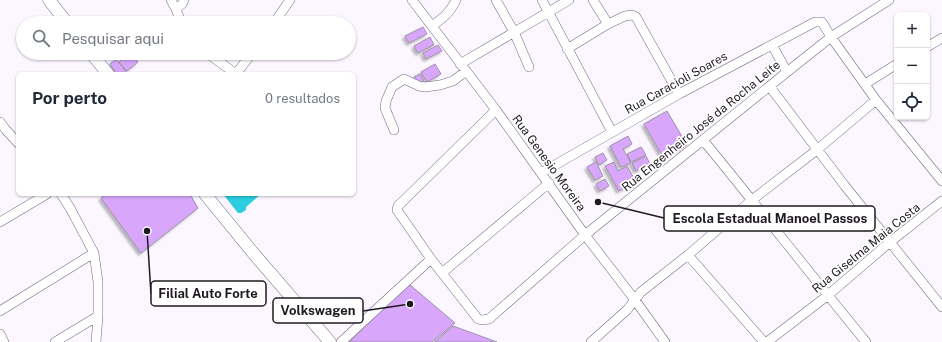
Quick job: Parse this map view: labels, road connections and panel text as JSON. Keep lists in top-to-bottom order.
{
  "streets": {
    "street": [
      "Rua Caracioli Soares",
      "Rua Engenheiro José da Rocha Leite",
      "Rua Genesio Moreira",
      "Rua Giselma Maia Costa"
    ]
  },
  "crossings": [
    ["Rua Caracioli Soares", "Rua Engenheiro José da Rocha Leite"],
    ["Rua Caracioli Soares", "Rua Genesio Moreira"],
    ["Rua Engenheiro José da Rocha Leite", "Rua Genesio Moreira"]
  ],
  "places": ["Escola Estadual Manoel Passos", "Filial Auto Forte", "Volkswagen"],
  "page": {
    "map_buttons": ["+", "−"],
    "search": "Pesquisar aqui",
    "heading": ["Por perto", "0 resultados"]
  }
}
